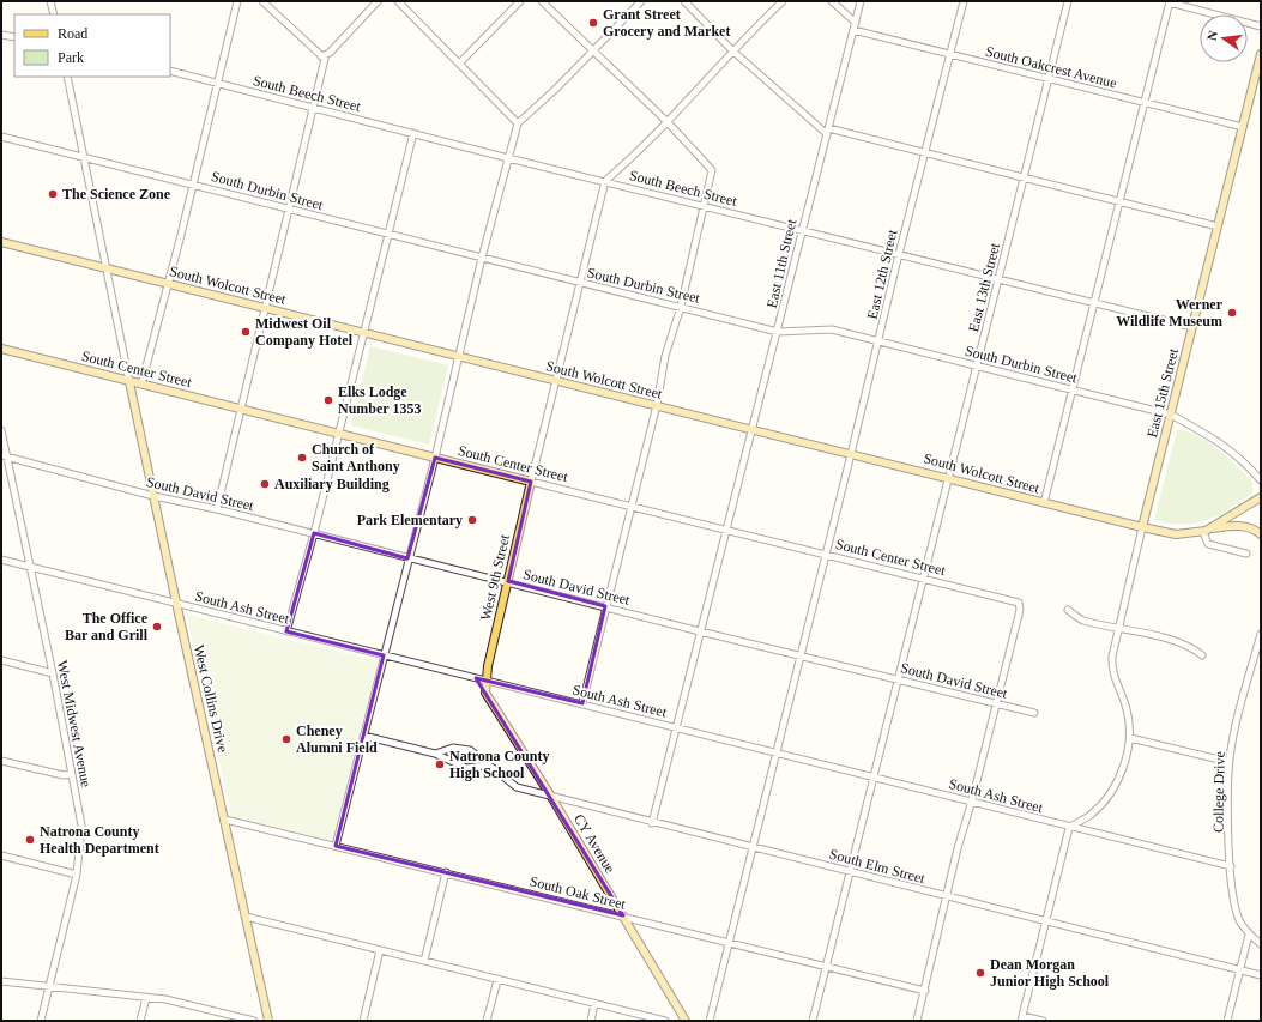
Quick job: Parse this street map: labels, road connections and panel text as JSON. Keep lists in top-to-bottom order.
{
  "streets": {
    "main road": [
      "South Wolcott Street",
      "South Center Street",
      "East 15th Street",
      "West 9th Street",
      "West Collins Drive",
      "CY Avenue"
    ],
    "street": [
      "South Oakcrest Avenue",
      "South Beech Street",
      "South Durbin Street",
      "East 11th Street",
      "East 12th Street",
      "East 13th Street",
      "South David Street",
      "South Ash Street",
      "West Midwest Avenue",
      "College Drive",
      "South Elm Street",
      "South Oak Street"
    ]
  },
  "crossings": [
    ["South Oakcrest Avenue", "East 11th Street"],
    ["South Oakcrest Avenue", "East 12th Street"],
    ["South Oakcrest Avenue", "East 13th Street"],
    ["South Oakcrest Avenue", "East 15th Street"],
    ["South Beech Street", "East 11th Street"],
    ["South Beech Street", "East 12th Street"],
    ["South Beech Street", "East 13th Street"],
    ["South Beech Street", "East 15th Street"],
    ["South Durbin Street", "East 11th Street"],
    ["South Durbin Street", "East 12th Street"],
    ["South Durbin Street", "East 13th Street"],
    ["South Durbin Street", "East 15th Street"],
    ["East 11th Street", "South Wolcott Street"],
    ["East 11th Street", "South Center Street"],
    ["East 11th Street", "South David Street"],
    ["East 11th Street", "South Ash Street"],
    ["East 11th Street", "South Elm Street"],
    ["East 12th Street", "South Wolcott Street"],
    ["East 12th Street", "South Center Street"],
    ["East 12th Street", "South David Street"],
    ["East 12th Street", "South Ash Street"],
    ["East 12th Street", "South Elm Street"],
    ["East 12th Street", "South Oak Street"],
    ["South Wolcott Street", "East 13th Street"],
    ["South Wolcott Street", "East 15th Street"],
    ["East 13th Street", "South Center Street"],
    ["East 13th Street", "South David Street"],
    ["East 13th Street", "South Ash Street"],
    ["East 13th Street", "South Elm Street"],
    ["East 13th Street", "South Oak Street"],
    ["South Center Street", "South David Street"],
    ["South Center Street", "West 9th Street"],
    ["South Center Street", "West Collins Drive"],
    ["South David Street", "West 9th Street"],
    ["South David Street", "West Collins Drive"],
    ["South David Street", "West Midwest Avenue"],
    ["West 9th Street", "South Ash Street"],
    ["West 9th Street", "CY Avenue"],
    ["South Ash Street", "West Collins Drive"],
    ["South Ash Street", "West Midwest Avenue"],
    ["South Ash Street", "College Drive"],
    ["South Ash Street", "CY Avenue"],
    ["West Collins Drive", "South Oak Street"],
    ["CY Avenue", "South Elm Street"],
    ["CY Avenue", "South Oak Street"]
  ],
  "places": [
    "Grant Street Grocery and Market",
    "The Science Zone",
    "Werner Wildlife Museum",
    "Midwest Oil Company Hotel",
    "Elks Lodge Number 1353",
    "Church of Saint Anthony",
    "Auxiliary Building",
    "Park Elementary",
    "The Office Bar and Grill",
    "Cheney Alumni Field",
    "Natrona County High School",
    "Natrona County Health Department",
    "Dean Morgan Junior High School"
  ],
  "legend": ["Road", "Park"],
  "north": "left"
}
